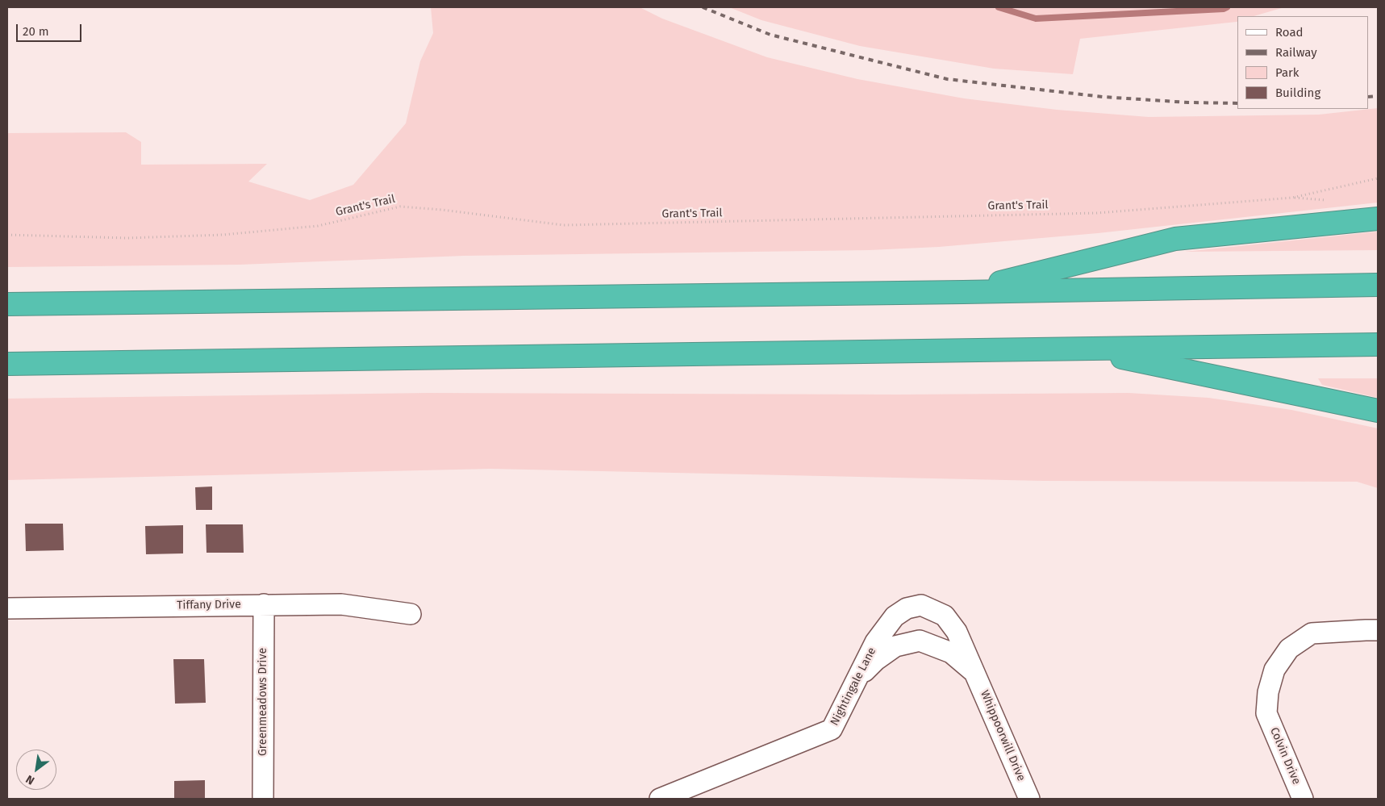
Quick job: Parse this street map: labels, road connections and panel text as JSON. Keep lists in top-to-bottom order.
{
  "streets": {
    "street": [
      "Tiffany Drive",
      "Nightingale Lane",
      "Greenmeadows Drive",
      "Whippoorwill Drive",
      "Colvin Drive"
    ],
    "path": ["Grant's Trail"]
  },
  "crossings": [
    ["Tiffany Drive", "Greenmeadows Drive"],
    ["Nightingale Lane", "Whippoorwill Drive"]
  ],
  "legend": [
    "Road",
    "Railway",
    "Park",
    "Building"
  ],
  "scale_bar": "20 m",
  "north": "bottom left"
}
